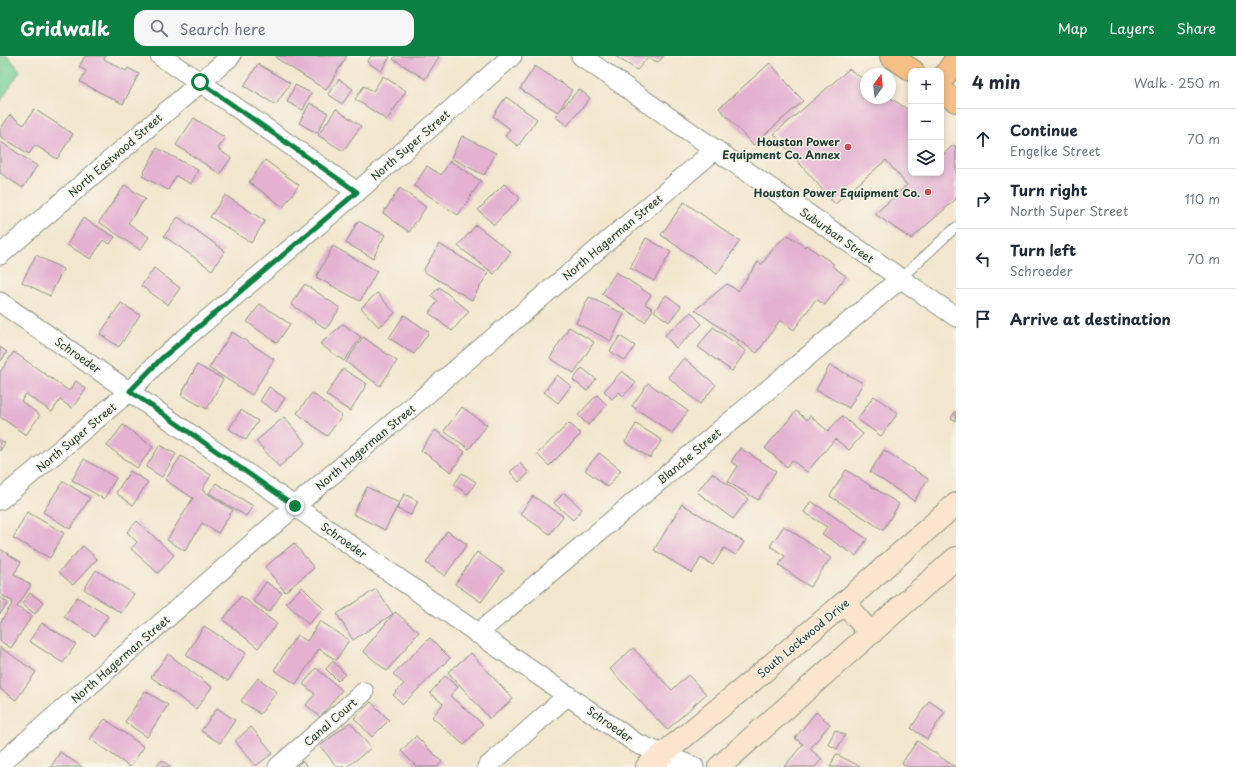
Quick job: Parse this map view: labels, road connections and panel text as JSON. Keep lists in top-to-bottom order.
{
  "streets": {
    "main road": ["South Lockwood Drive"],
    "street": [
      "North Super Street",
      "North Eastwood Street",
      "Suburban Street",
      "North Hagerman Street",
      "Schroeder",
      "Blanche Street",
      "Canal Court"
    ]
  },
  "crossings": [
    ["North Super Street", "Schroeder"],
    ["Suburban Street", "North Hagerman Street"],
    ["Suburban Street", "Blanche Street"],
    ["North Hagerman Street", "Schroeder"],
    ["Schroeder", "Blanche Street"],
    ["Schroeder", "South Lockwood Drive"]
  ],
  "places": ["Houston Power Equipment Co. Annex", "Houston Power Equipment Co."],
  "north": "top",
  "page": {
    "header": "Gridwalk",
    "search": "Search here",
    "nav": ["Map", "Layers", "Share"],
    "heading": ["4 min", "Walk · 250 m"],
    "map_buttons": ["+", "−"],
    "list": [
      ["Continue", "Engelke Street", "70 m"],
      ["Turn right", "North Super Street", "110 m"],
      ["Turn left", "Schroeder", "70 m"],
      "Arrive at destination"
    ]
  }
}
